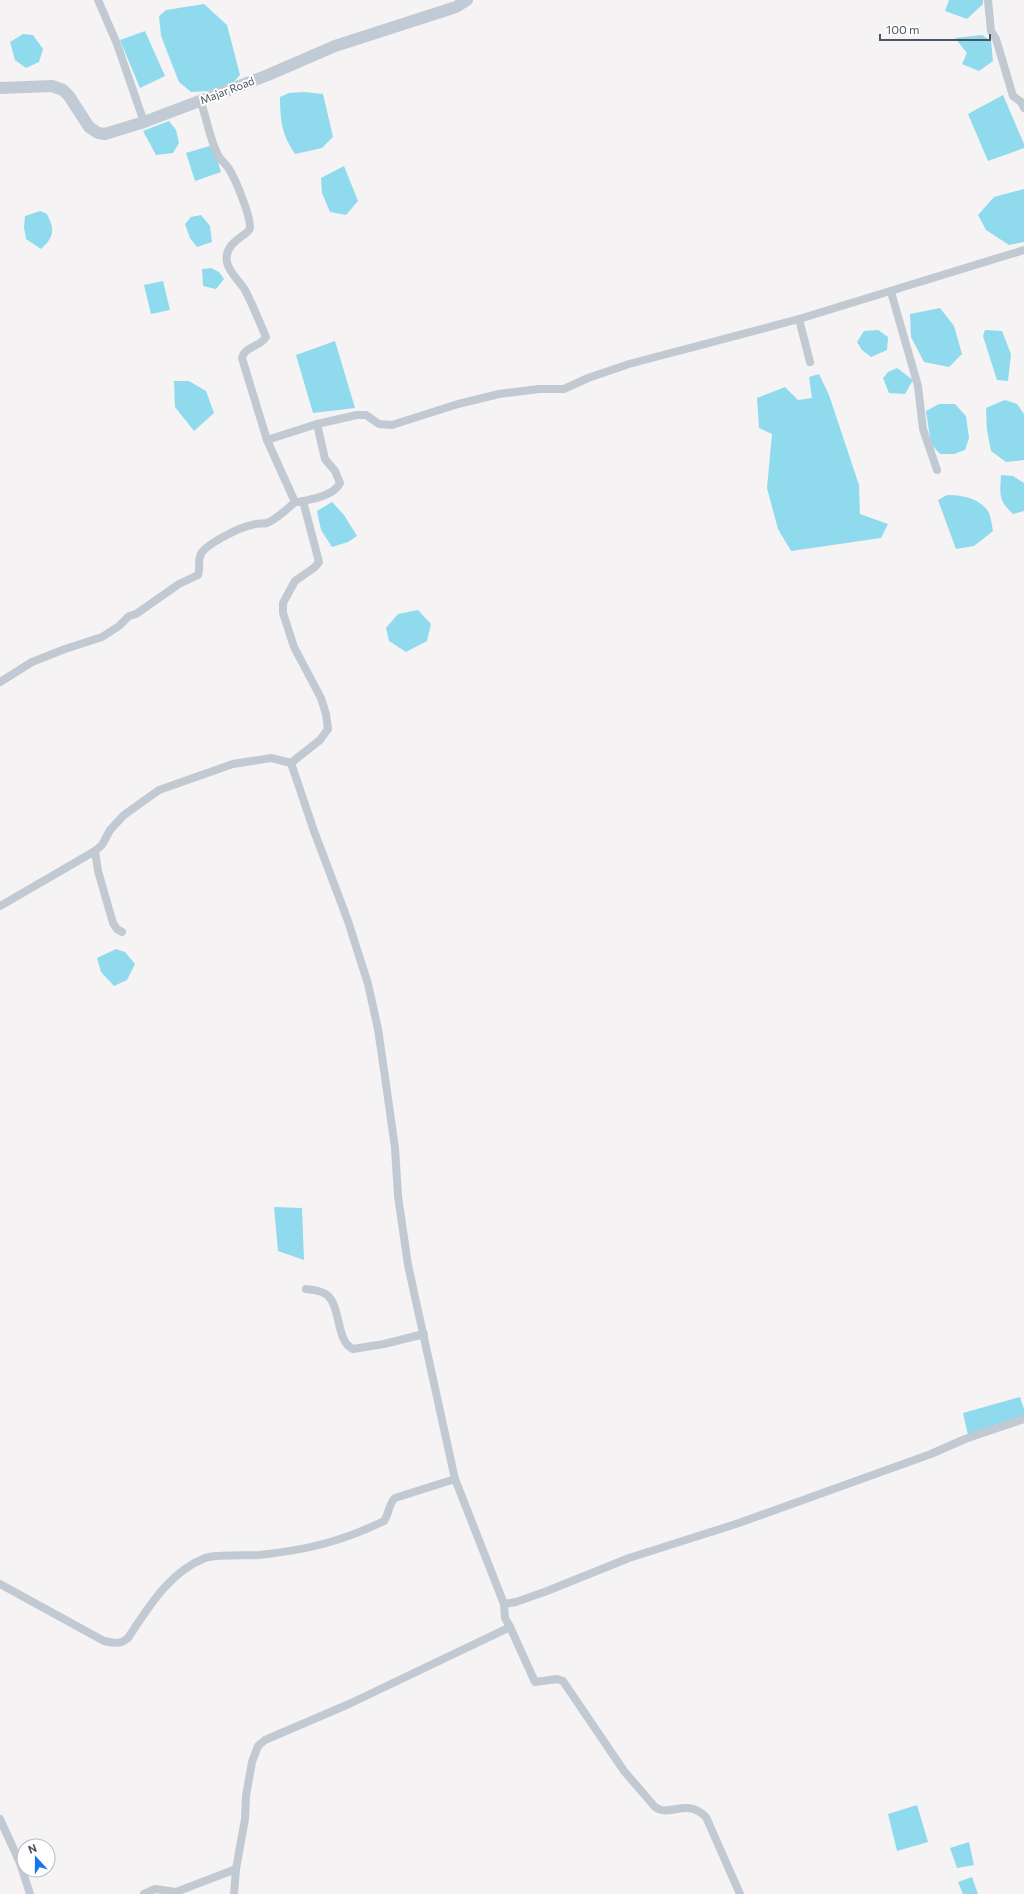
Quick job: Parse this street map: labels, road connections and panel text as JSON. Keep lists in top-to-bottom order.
{
  "streets": {
    "main road": ["Majar Road"]
  },
  "scale_bar": "100 m",
  "north": "top"
}
